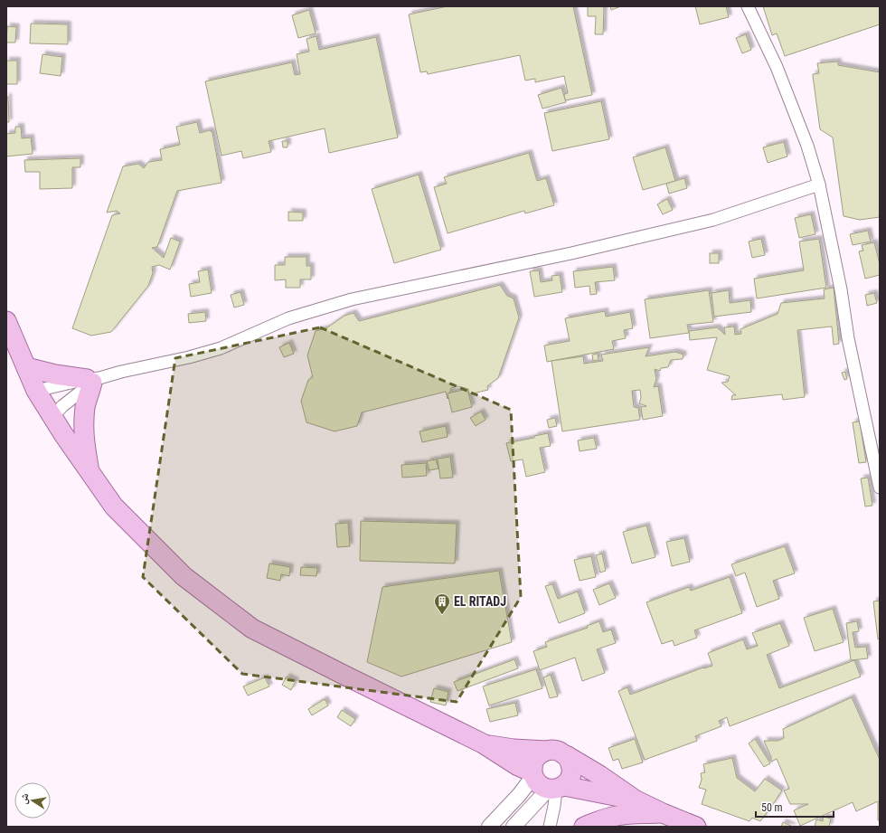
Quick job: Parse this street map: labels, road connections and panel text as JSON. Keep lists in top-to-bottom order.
{
  "places": {
    "building": ["EL RITADJ"]
  },
  "scale_bar": "50 m",
  "north": "left"
}
